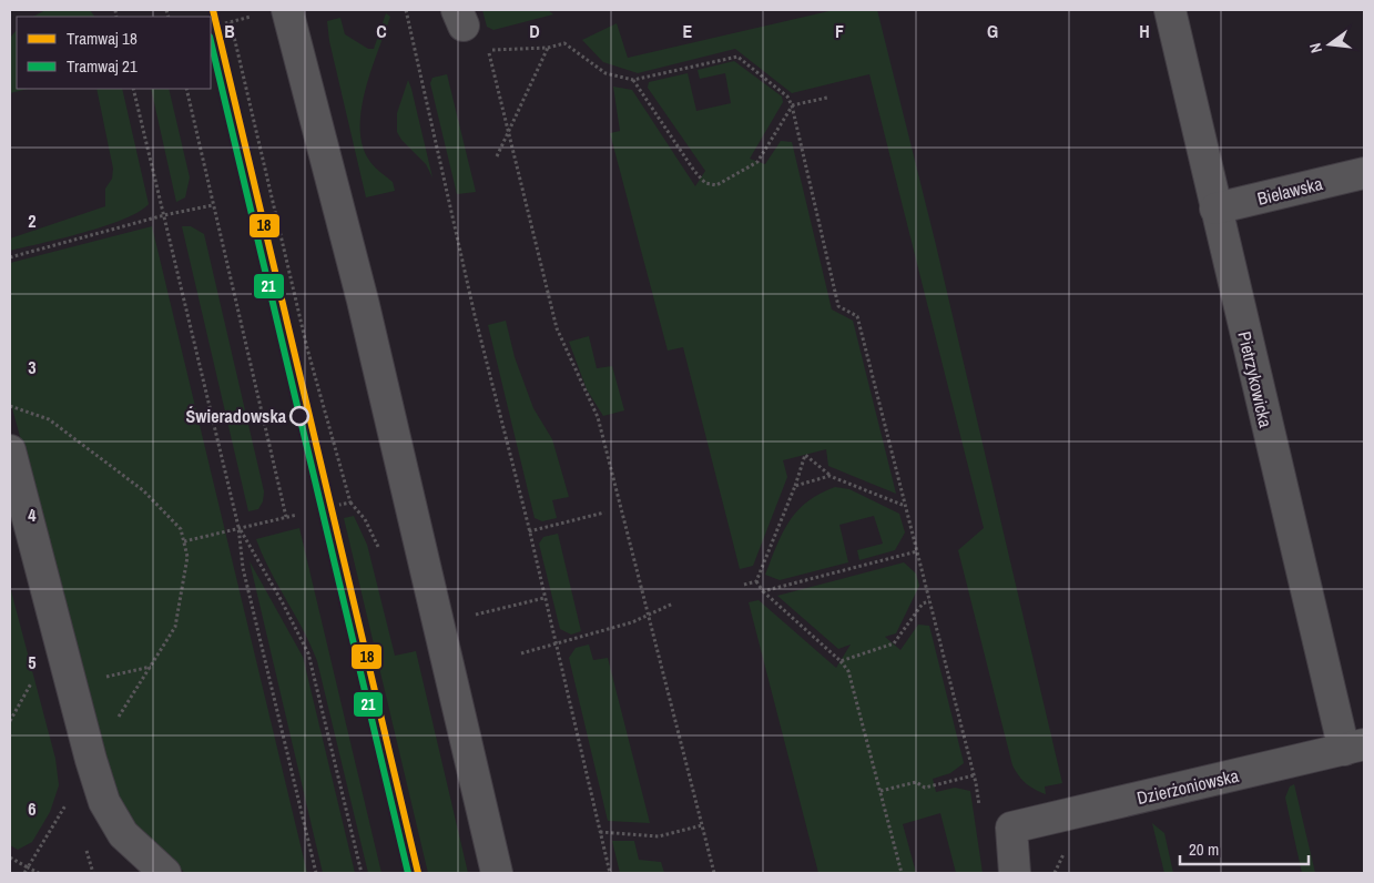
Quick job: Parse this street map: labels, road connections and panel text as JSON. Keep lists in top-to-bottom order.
{
  "streets": {
    "street": ["Bielawska", "Pietrzykowicka", "Dzierżoniowska"]
  },
  "crossings": [
    ["Bielawska", "Pietrzykowicka"],
    ["Pietrzykowicka", "Dzierżoniowska"]
  ],
  "places": ["Świeradowska"],
  "lines": ["tram line 18", "tram line 21"],
  "legend": ["Tramwaj 18", "Tramwaj 21"],
  "scale_bar": "20 m",
  "north": "left",
  "grid": {
    "columns": [
      "B",
      "C",
      "D",
      "E",
      "F",
      "G",
      "H"
    ],
    "rows": [
      "2",
      "3",
      "4",
      "5",
      "6"
    ]
  }
}
